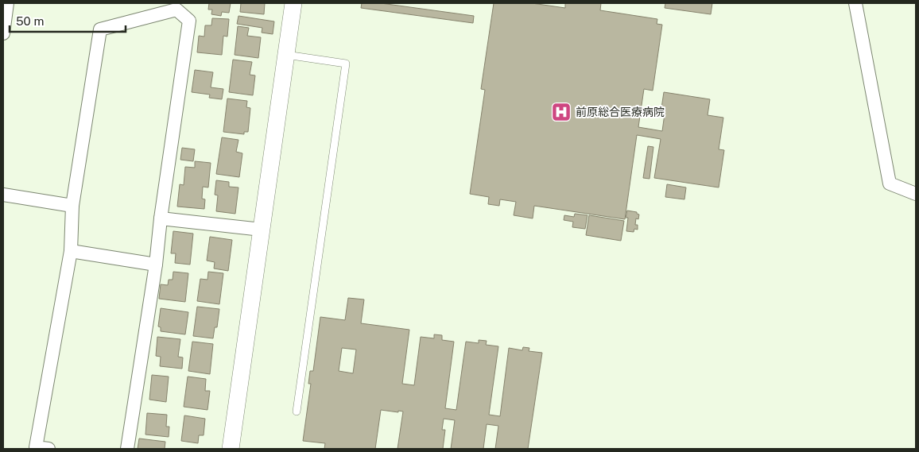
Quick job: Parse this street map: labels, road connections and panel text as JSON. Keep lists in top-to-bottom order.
{
  "places": {
    "hospital": ["前原総合医療病院"]
  },
  "scale_bar": "50 m"
}
